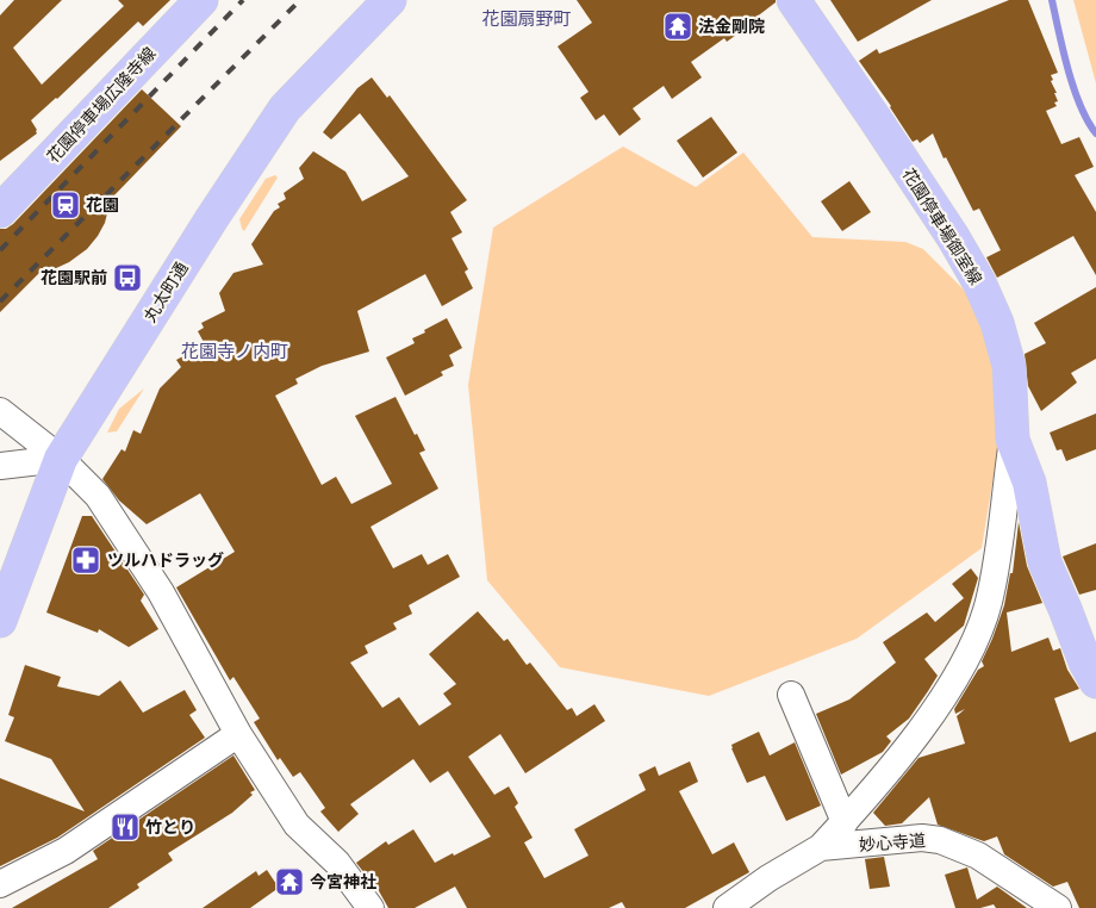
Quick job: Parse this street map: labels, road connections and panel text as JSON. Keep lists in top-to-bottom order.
{
  "streets": {
    "main road": ["花園停車場広隆寺線", "花園停車場御室線", "丸太町通"],
    "street": ["妙心寺道"]
  },
  "districts": ["花園扇野町", "花園寺ノ内町"],
  "places": {
    "temple": ["法金剛院", "今宮神社"],
    "station": ["花園"],
    "bus stop": ["花園駅前"],
    "pharmacy": ["ツルハドラッグ"],
    "restaurant": ["竹とり"]
  }
}
